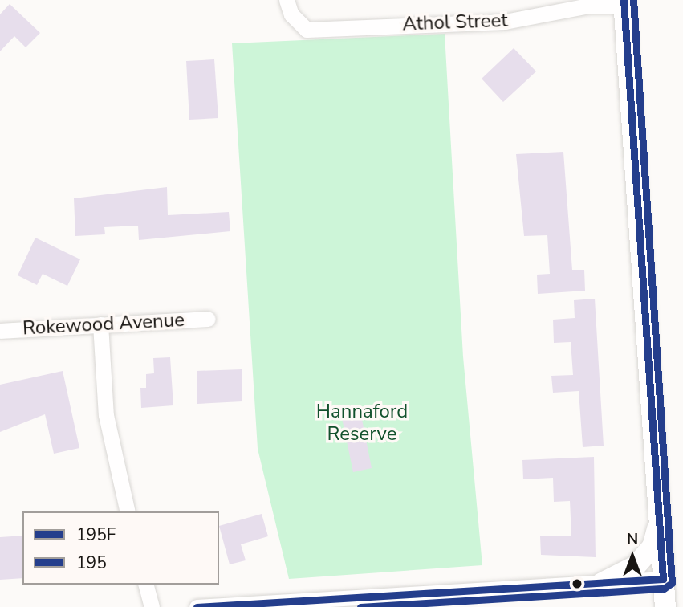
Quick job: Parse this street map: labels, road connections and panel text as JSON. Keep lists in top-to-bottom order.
{
  "streets": {
    "street": ["Athol Street", "Rokewood Avenue"]
  },
  "parks": ["Hannaford Reserve"],
  "lines": ["transit line 195F", "transit line 195"],
  "legend": ["195F", "195"],
  "north": "top"
}
